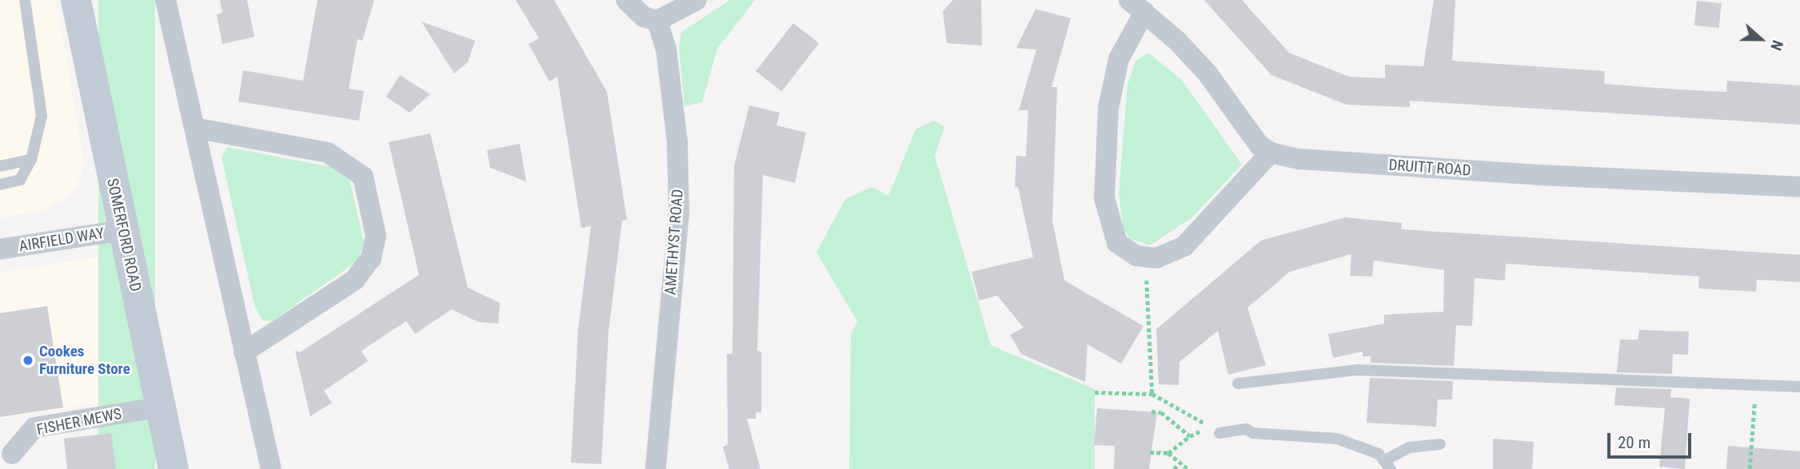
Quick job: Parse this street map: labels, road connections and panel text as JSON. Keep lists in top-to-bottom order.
{
  "streets": {
    "main road": ["SOMERFORD ROAD"],
    "street": [
      "DRUITT ROAD",
      "AIRFIELD WAY",
      "AMETHYST ROAD",
      "FISHER MEWS"
    ]
  },
  "crossings": [
    ["SOMERFORD ROAD", "AIRFIELD WAY"],
    ["SOMERFORD ROAD", "FISHER MEWS"]
  ],
  "places": ["Cookes Furniture Store"],
  "scale_bar": "20 m",
  "north": "right"
}
